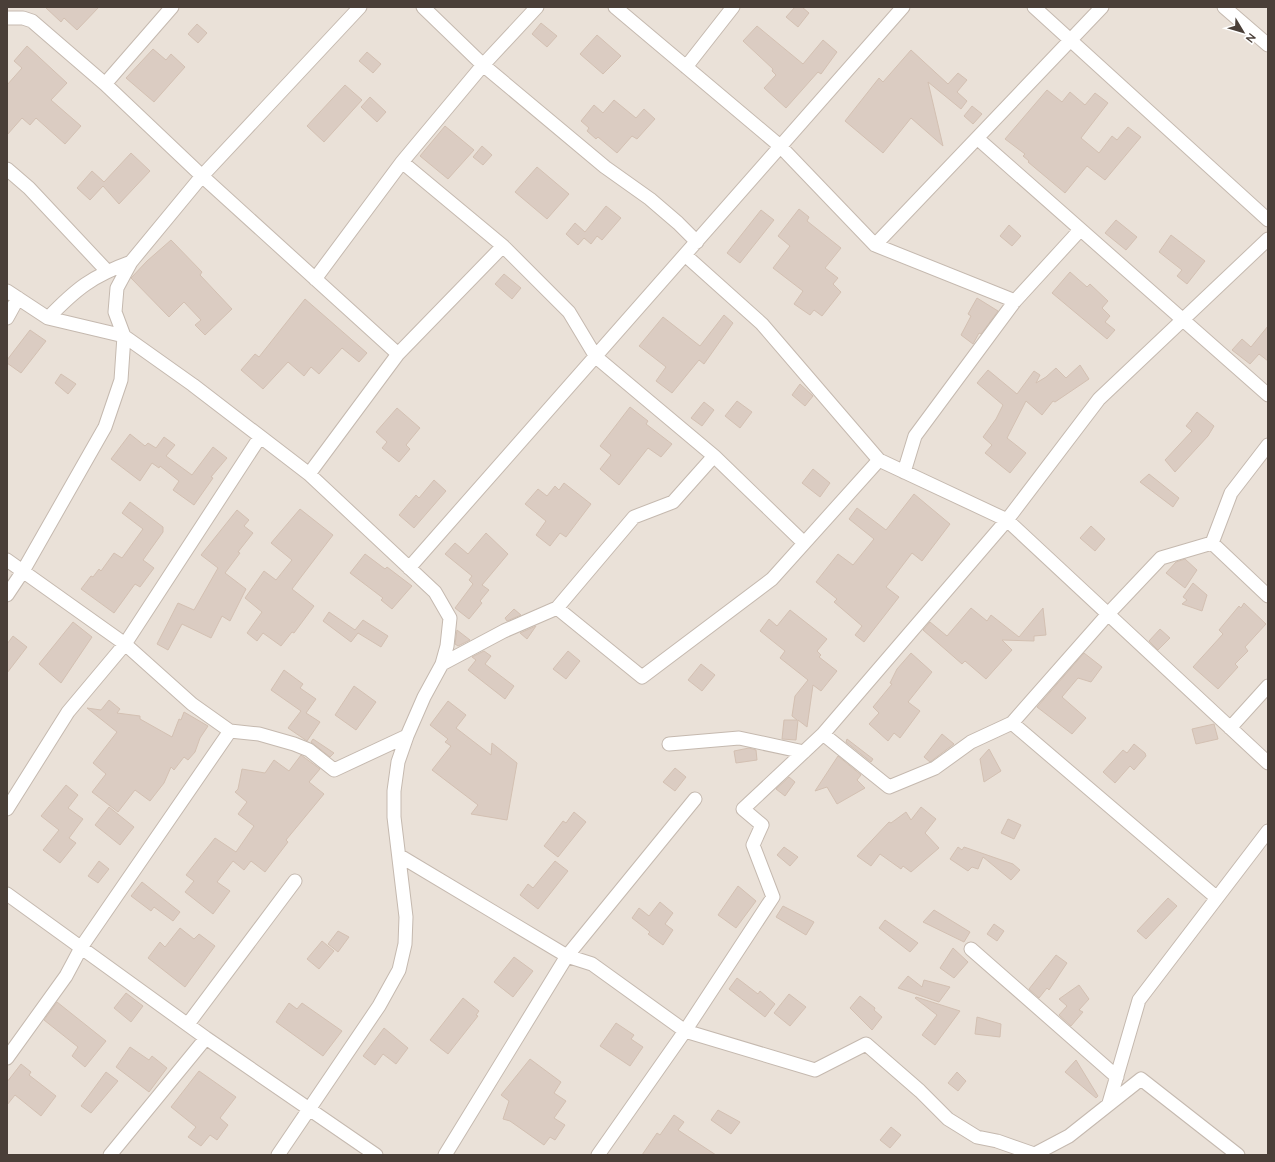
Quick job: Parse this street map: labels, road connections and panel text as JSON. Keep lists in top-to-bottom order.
{
  "north": "bottom right"
}
